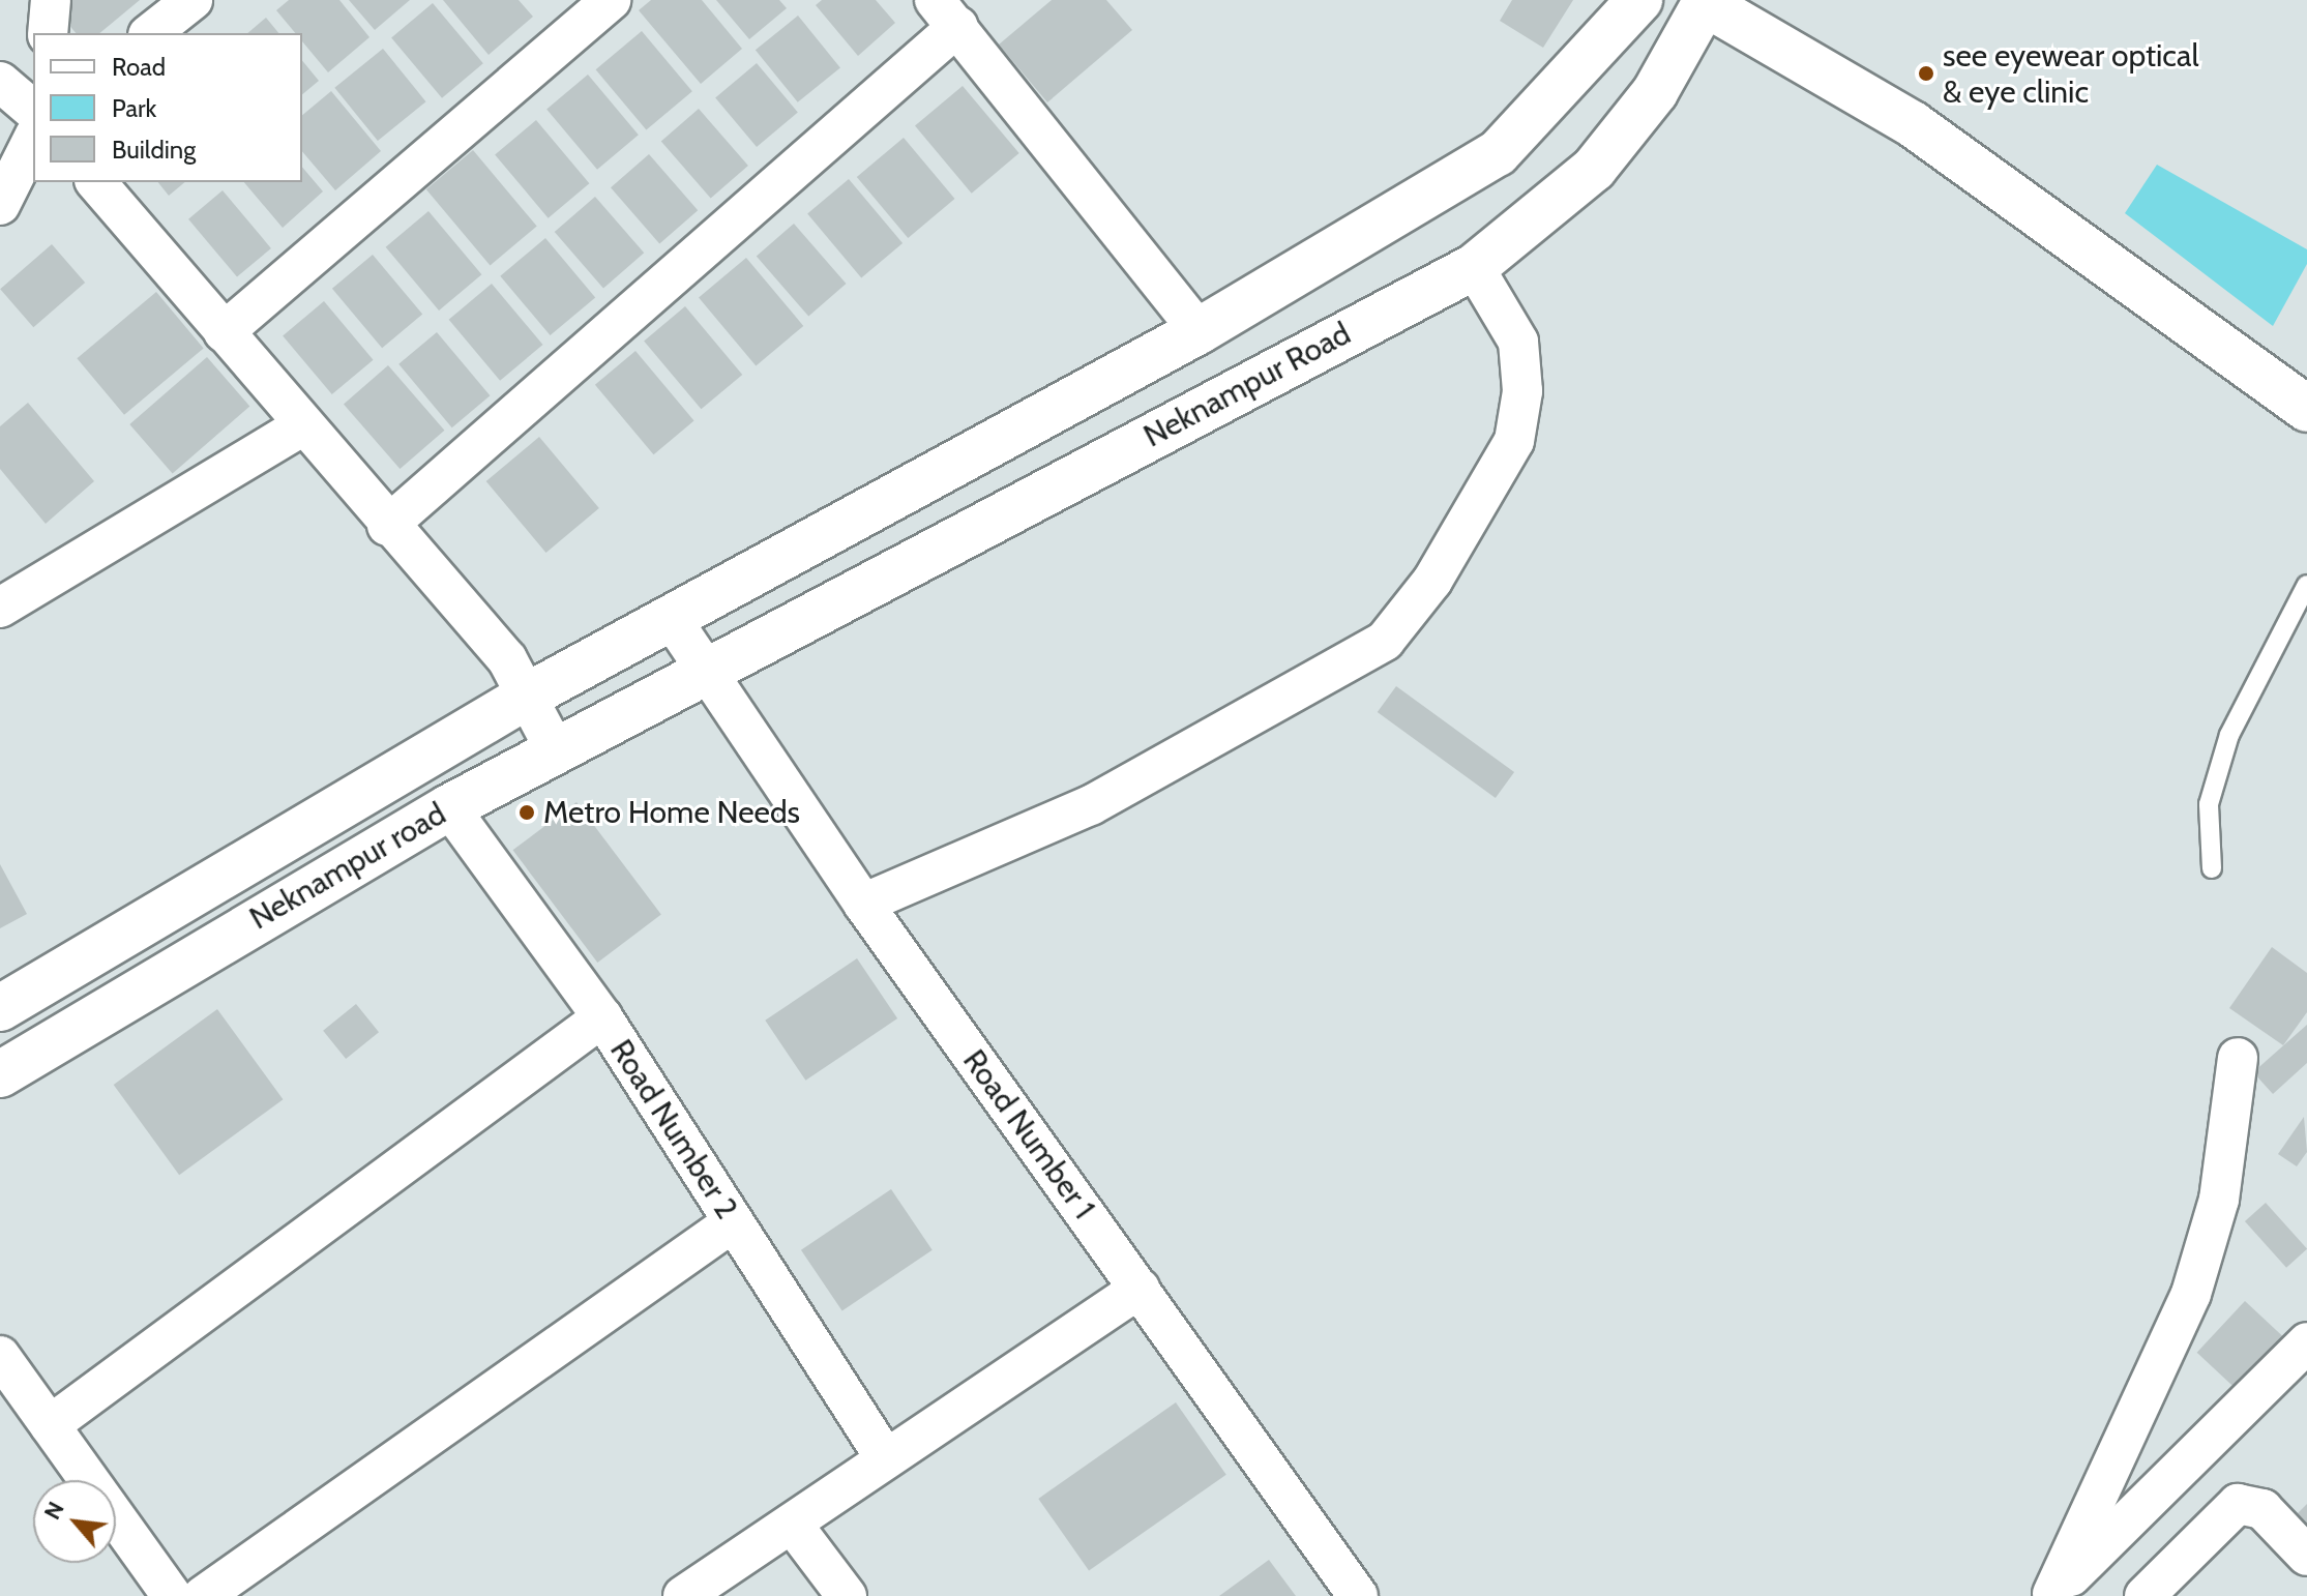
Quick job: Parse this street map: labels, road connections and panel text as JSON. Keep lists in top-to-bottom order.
{
  "streets": {
    "street": [
      "Neknampur Road",
      "Neknampur road",
      "Road Number 2",
      "Road Number 1"
    ]
  },
  "crossings": [
    ["Neknampur Road", "Neknampur road"],
    ["Neknampur Road", "Road Number 1"],
    ["Neknampur road", "Road Number 2"],
    ["Neknampur road", "Road Number 1"]
  ],
  "places": ["see eyewear optical & eye clinic", "Metro Home Needs"],
  "legend": ["Road", "Park", "Building"],
  "north": "top left"
}
